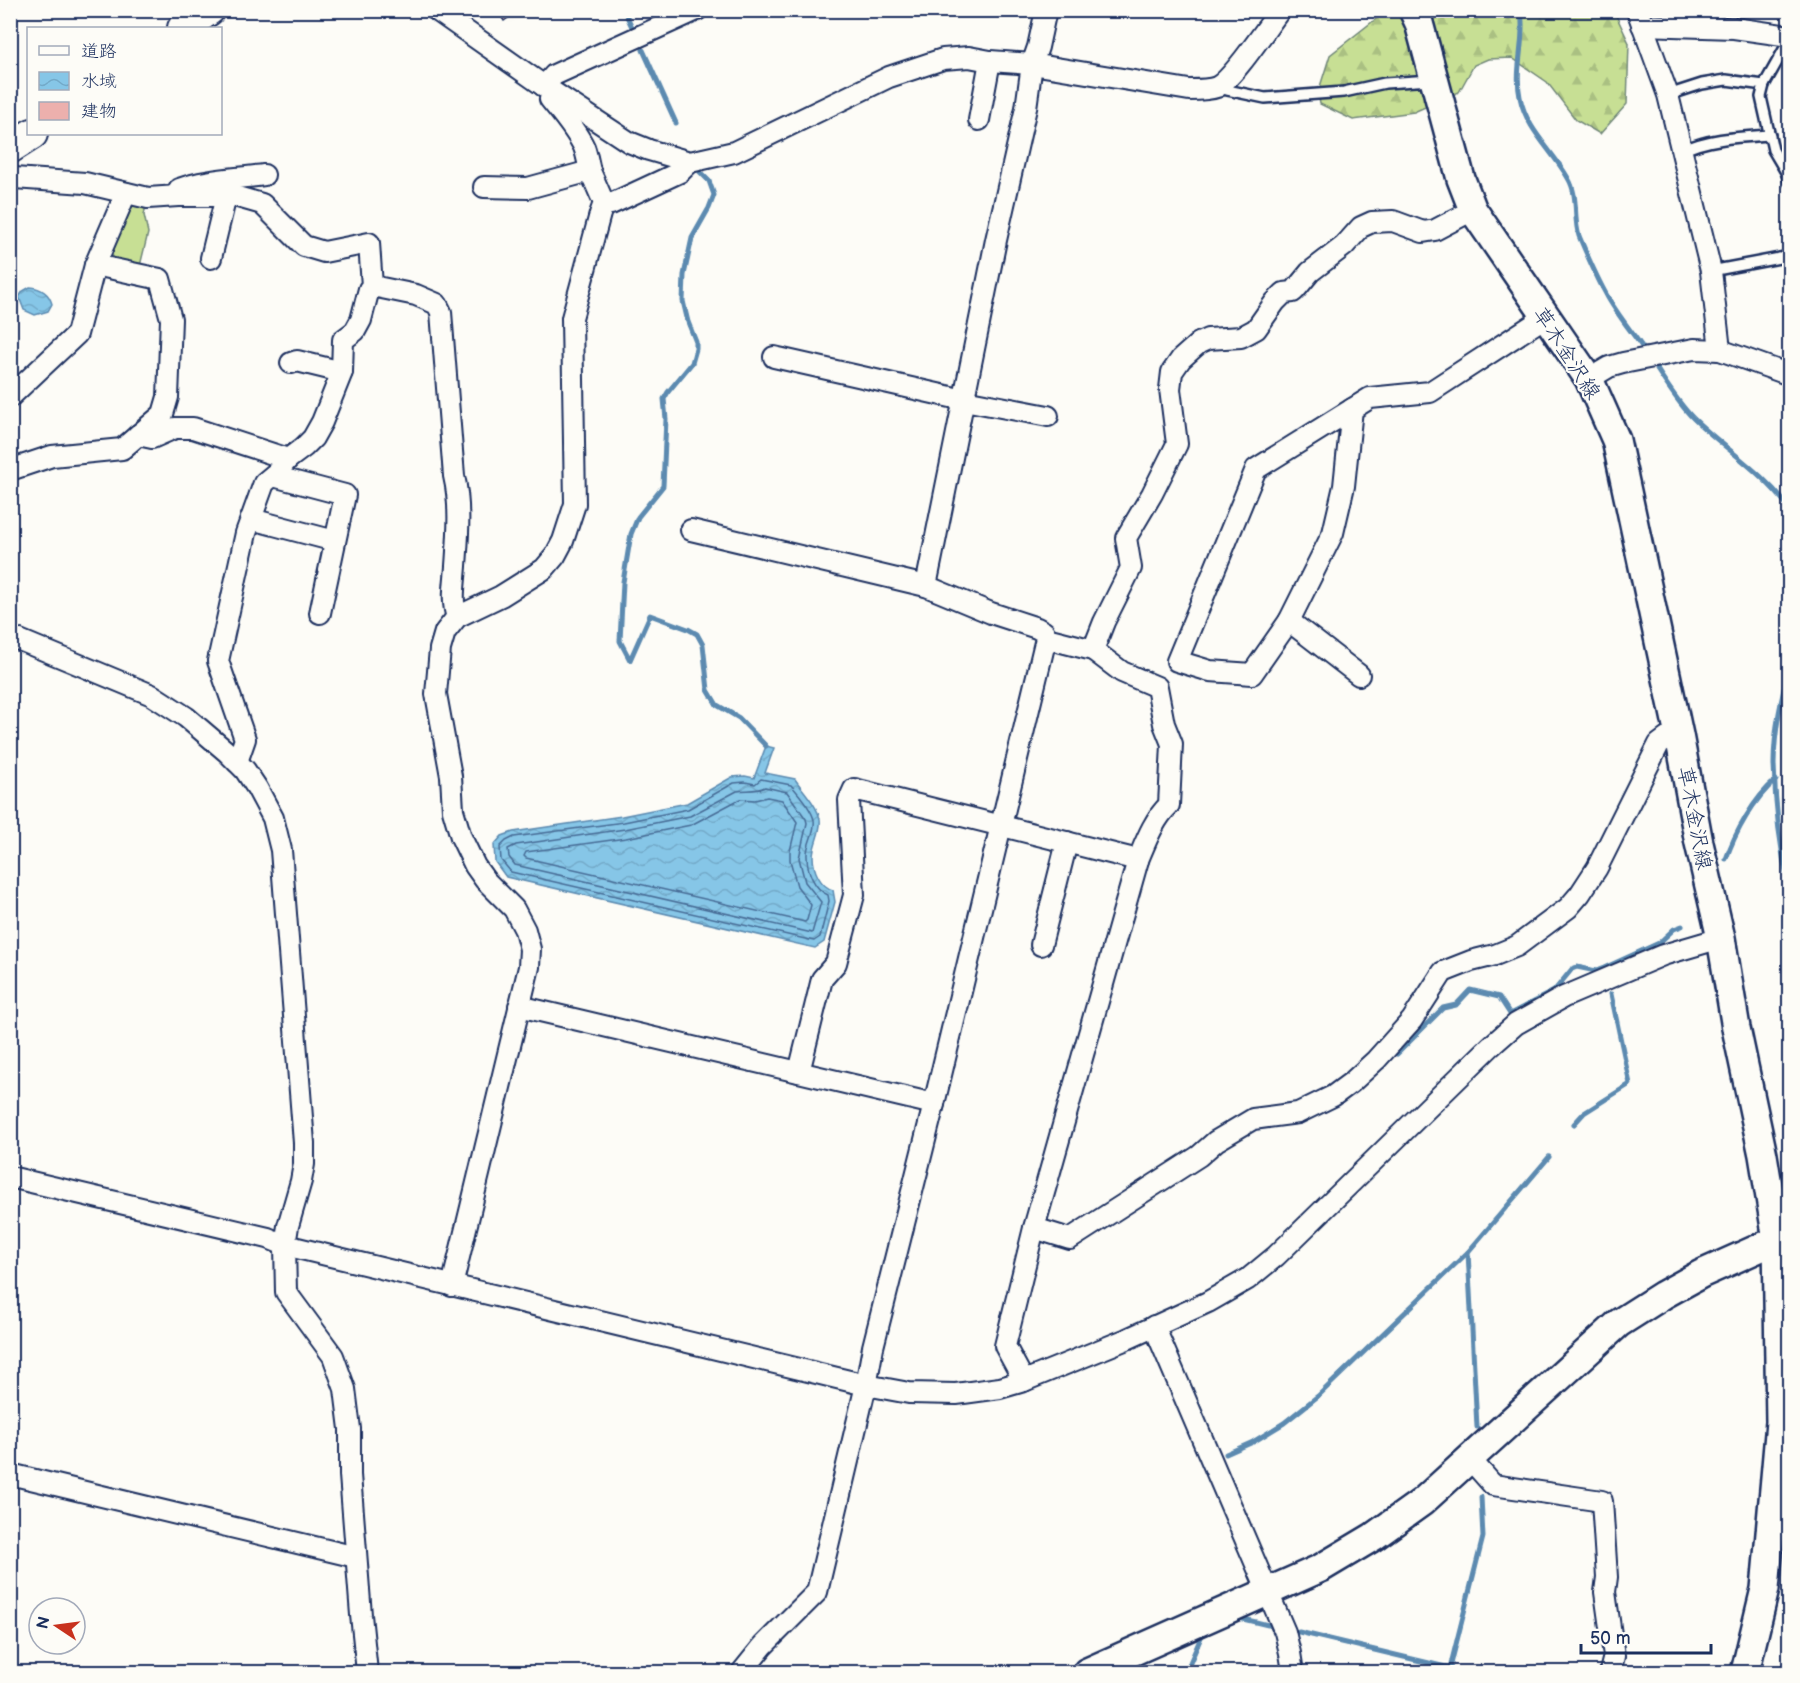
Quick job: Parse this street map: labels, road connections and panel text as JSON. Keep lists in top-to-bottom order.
{
  "streets": {
    "main road": ["草木金沢線"]
  },
  "legend": ["道路", "水域", "建物"],
  "scale_bar": "50 m",
  "north": "left"
}
